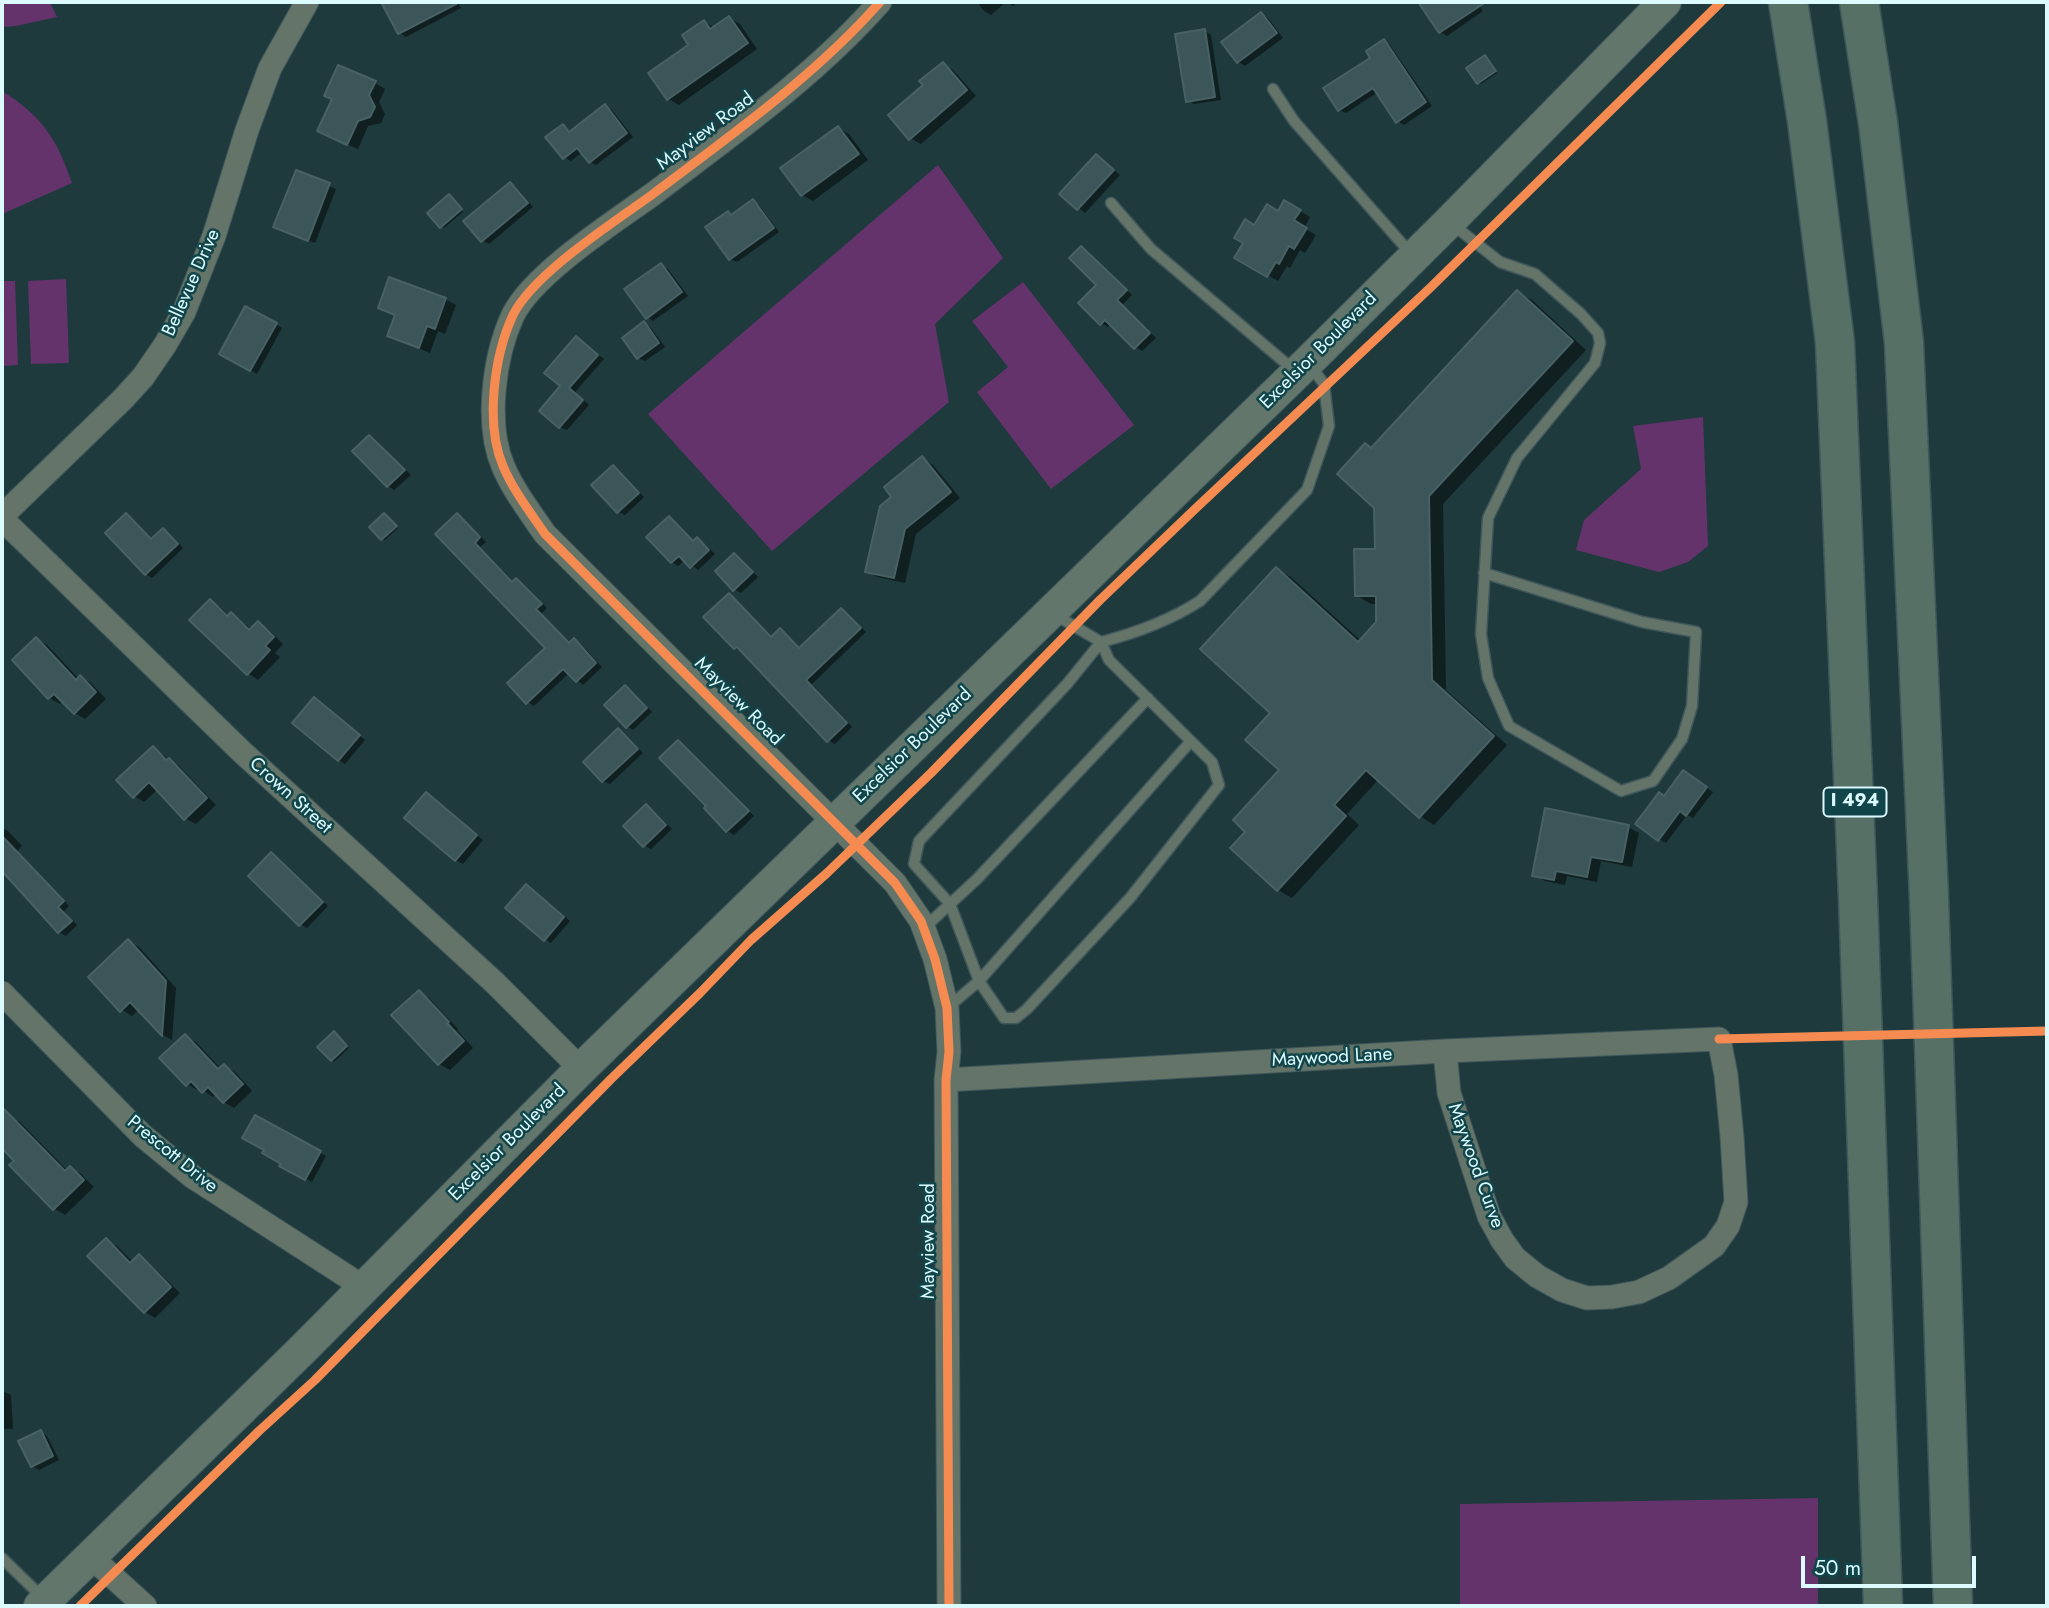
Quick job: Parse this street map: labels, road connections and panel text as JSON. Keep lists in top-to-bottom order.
{
  "streets": {
    "highway": ["I 494"],
    "main road": ["Excelsior Boulevard"],
    "street": [
      "Mayview Road",
      "Bellevue Drive",
      "Crown Street",
      "Maywood Lane",
      "Prescott Drive",
      "Maywood Curve"
    ]
  },
  "crossings": [
    ["Mayview Road", "Excelsior Boulevard"],
    ["Mayview Road", "Maywood Lane"],
    ["Bellevue Drive", "Crown Street"],
    ["Excelsior Boulevard", "Crown Street"],
    ["Excelsior Boulevard", "Prescott Drive"],
    ["Maywood Lane", "Maywood Curve"]
  ],
  "scale_bar": "50 m"
}
